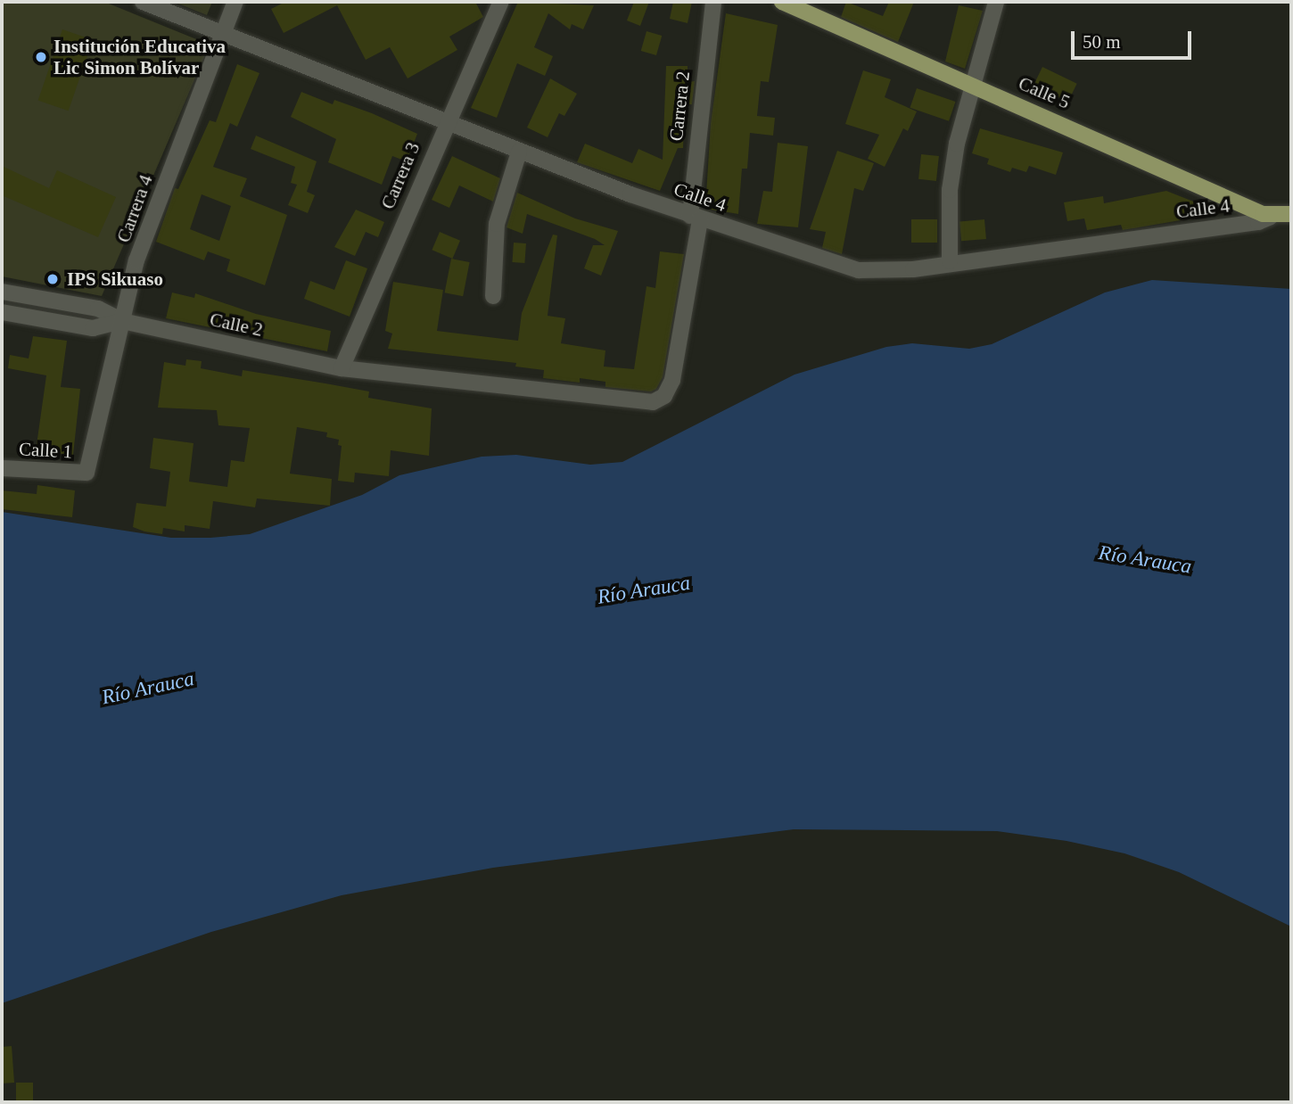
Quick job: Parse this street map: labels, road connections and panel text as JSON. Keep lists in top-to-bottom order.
{
  "streets": {
    "main road": ["Calle 5"],
    "street": [
      "Carrera 2",
      "Carrera 3",
      "Calle 4",
      "Carrera 4",
      "Calle 2",
      "Calle 1"
    ]
  },
  "crossings": [
    ["Calle 5", "Calle 4"],
    ["Carrera 2", "Carrera 3"],
    ["Carrera 2", "Calle 4"],
    ["Carrera 2", "Calle 2"],
    ["Carrera 3", "Calle 4"],
    ["Carrera 3", "Calle 2"],
    ["Calle 4", "Carrera 4"],
    ["Carrera 4", "Calle 2"],
    ["Carrera 4", "Calle 1"]
  ],
  "water": ["Río Arauca"],
  "places": ["Institución Educativa Lic Simon Bolívar", "IPS Sikuaso"],
  "scale_bar": "50 m"
}
